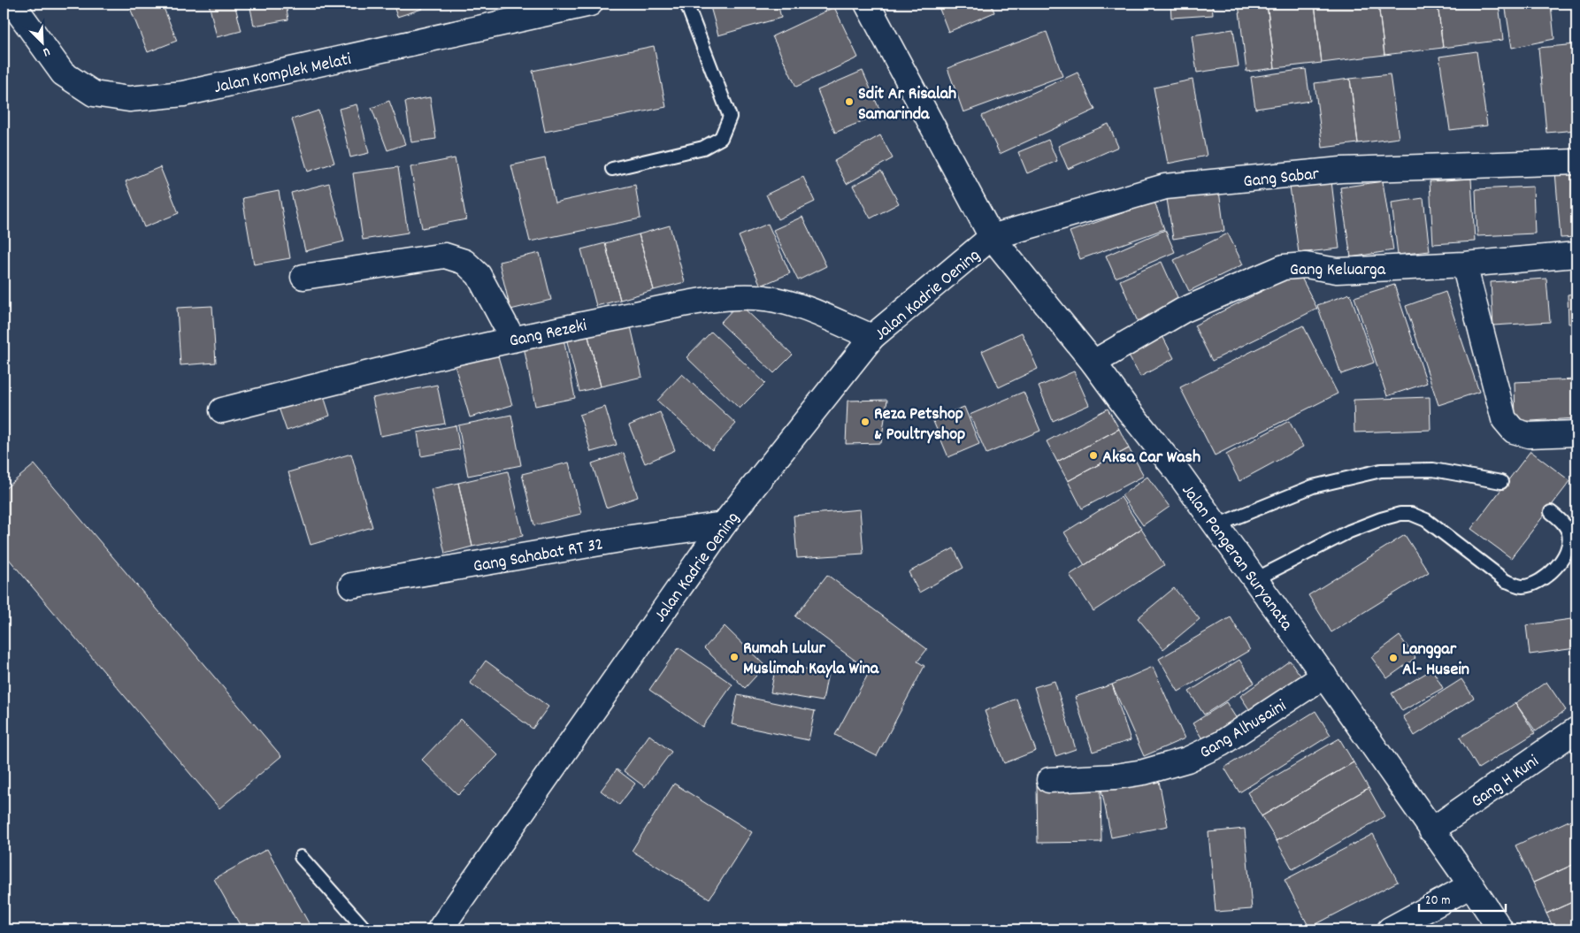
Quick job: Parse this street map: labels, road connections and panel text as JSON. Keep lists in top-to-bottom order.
{
  "streets": {
    "street": [
      "Jalan Komplek Melati",
      "Gang Sabar",
      "Gang Keluarga",
      "Jalan Kadrie Oening",
      "Gang Rezeki",
      "Gang Sahabat RT 32",
      "Jalan Pangeran Suryanata",
      "Gang Alhusaini",
      "Gang H Kuni"
    ]
  },
  "crossings": [
    ["Gang Sabar", "Jalan Kadrie Oening"],
    ["Gang Sabar", "Jalan Pangeran Suryanata"],
    ["Gang Keluarga", "Jalan Pangeran Suryanata"],
    ["Jalan Kadrie Oening", "Gang Rezeki"],
    ["Jalan Kadrie Oening", "Gang Sahabat RT 32"],
    ["Jalan Kadrie Oening", "Jalan Pangeran Suryanata"],
    ["Jalan Pangeran Suryanata", "Gang Alhusaini"],
    ["Jalan Pangeran Suryanata", "Gang H Kuni"]
  ],
  "places": [
    "Sdit Ar Risalah Samarinda",
    "Reza Petshop & Poultryshop",
    "Aksa Car Wash",
    "Rumah Lulur Muslimah Kayla Wina",
    "Langgar Al- Husein"
  ],
  "scale_bar": "20 m",
  "north": "bottom right"
}
